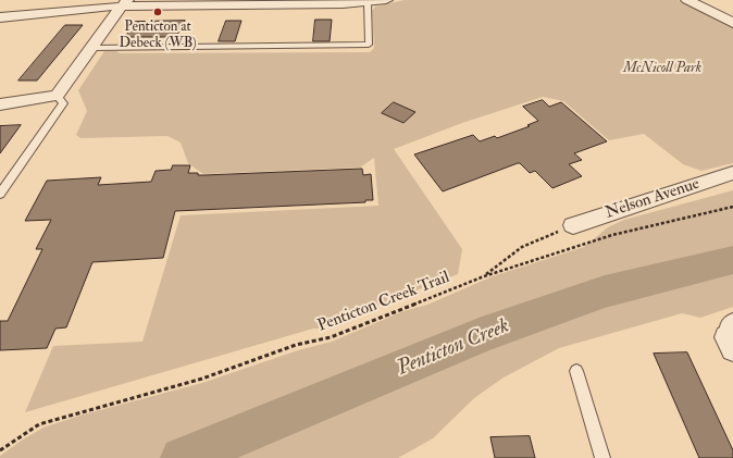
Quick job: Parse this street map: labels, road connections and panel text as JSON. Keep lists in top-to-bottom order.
{
  "streets": {
    "street": ["Nelson Avenue"],
    "path": ["Penticton Creek Trail"]
  },
  "water": ["Penticton Creek"],
  "parks": ["McNicoll Park"],
  "places": ["Penticton at Debeck (WB)"]
}
